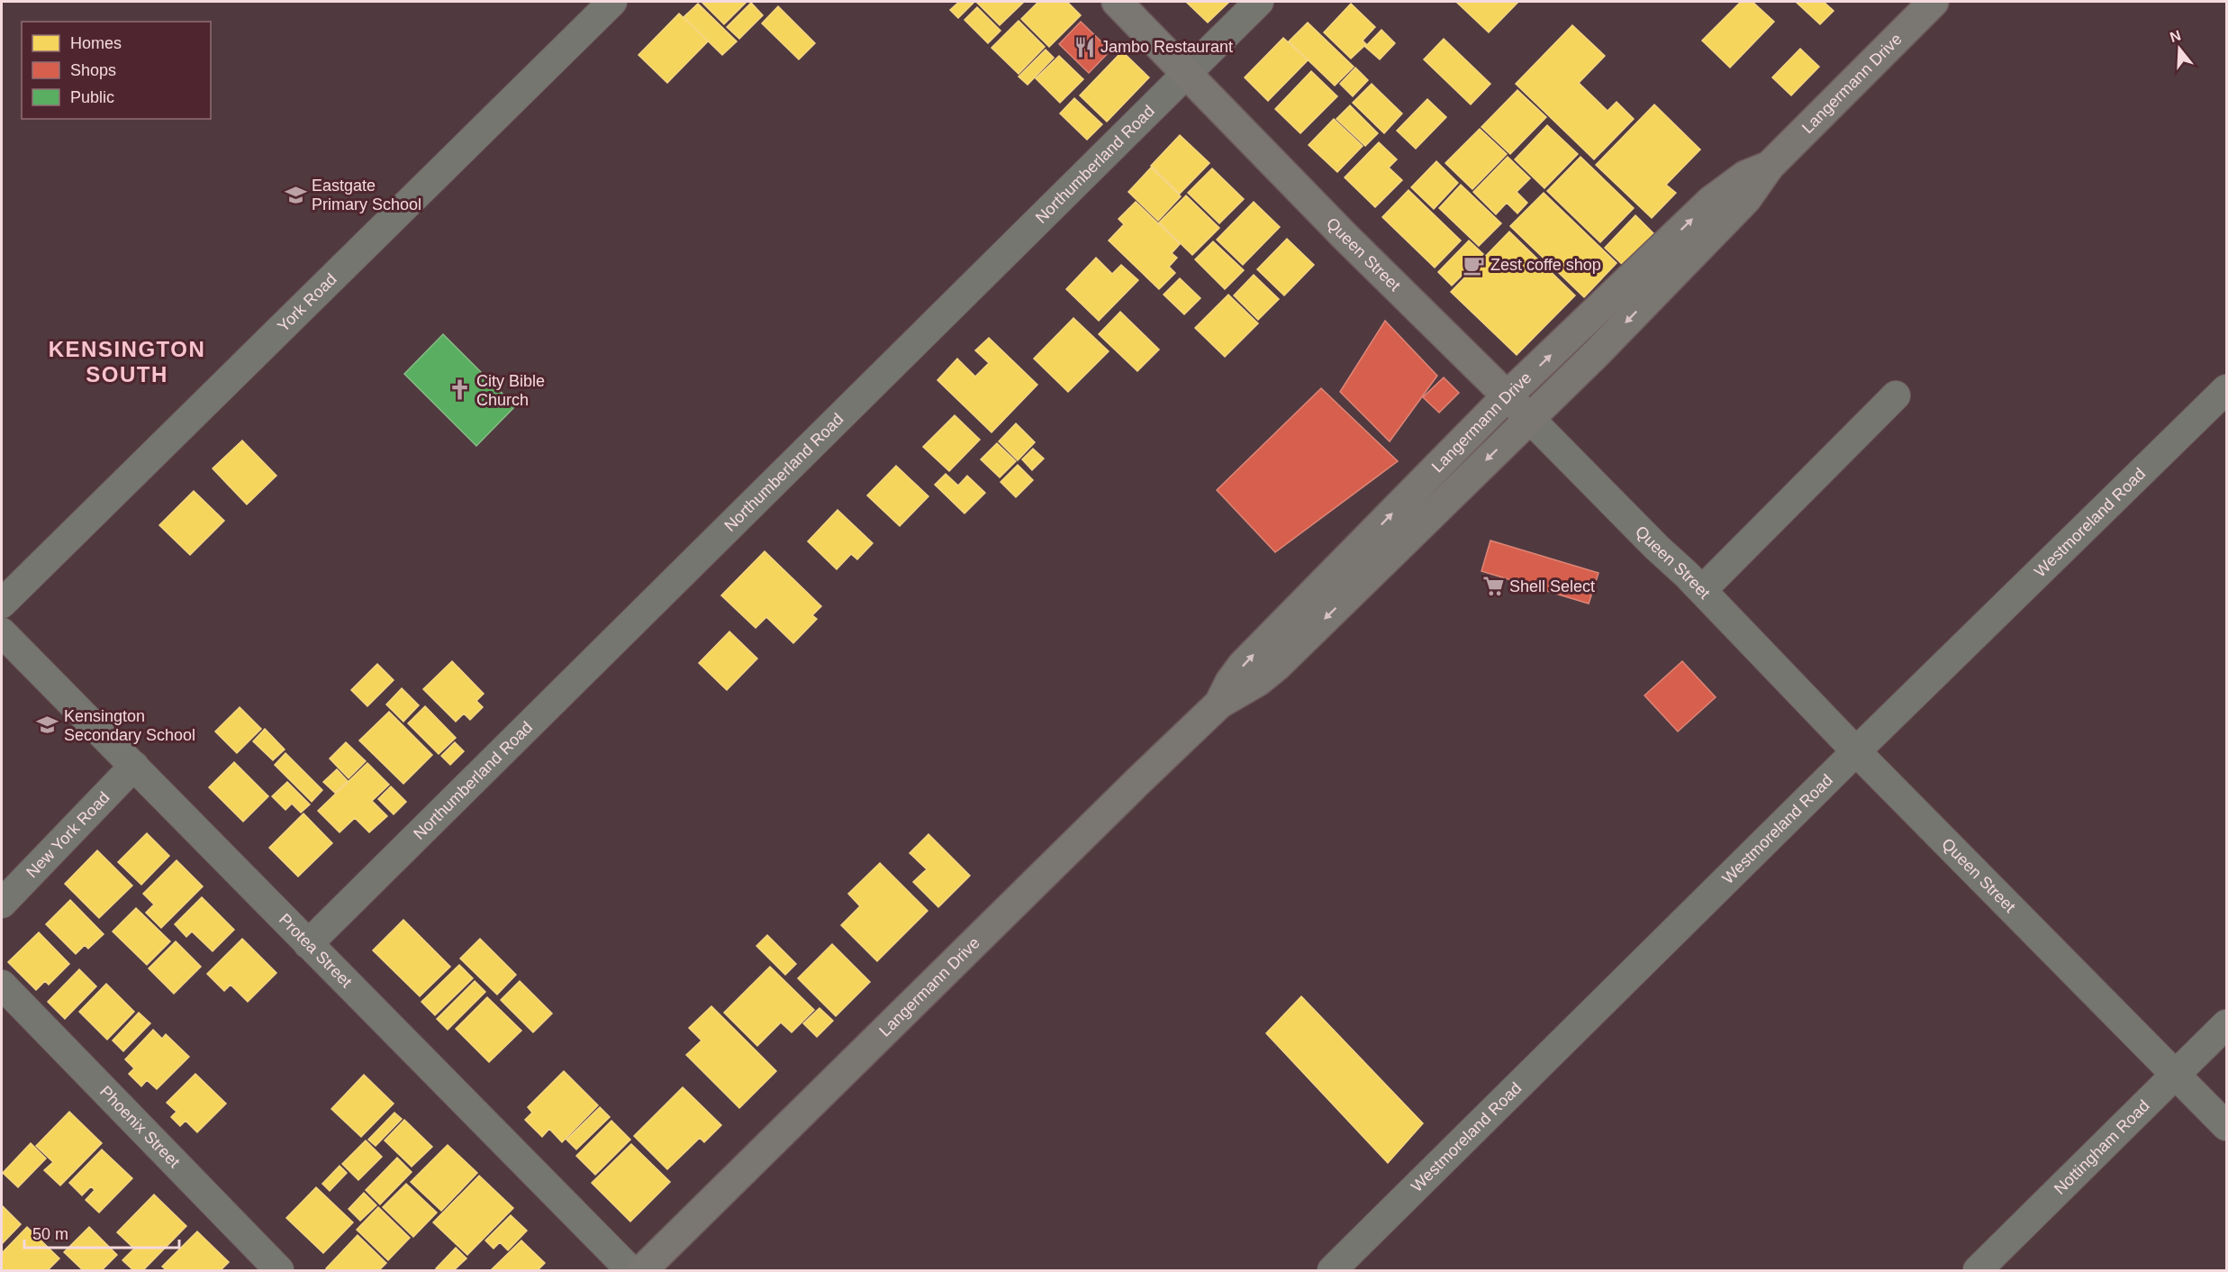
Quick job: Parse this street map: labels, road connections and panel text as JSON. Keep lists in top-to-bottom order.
{
  "streets": {
    "main road": ["Langermann Drive", "Queen Street"],
    "street": [
      "Northumberland Road",
      "York Road",
      "Westmoreland Road",
      "New York Road",
      "Protea Street",
      "Phoenix Street",
      "Nottingham Road"
    ]
  },
  "crossings": [
    ["Langermann Drive", "Queen Street"],
    ["Northumberland Road", "Queen Street"],
    ["Northumberland Road", "Protea Street"],
    ["Queen Street", "Westmoreland Road"],
    ["Queen Street", "Nottingham Road"],
    ["New York Road", "Protea Street"]
  ],
  "districts": ["KENSINGTON SOUTH"],
  "places": {
    "restaurant": ["Jambo Restaurant"],
    "school or university": ["Eastgate Primary School", "Kensington Secondary School"],
    "cafe": ["Zest coffe shop"],
    "church": ["City Bible Church"],
    "supermarket": ["Shell Select"]
  },
  "legend": ["Homes", "Shops", "Public"],
  "scale_bar": "50 m",
  "north": "top"
}
